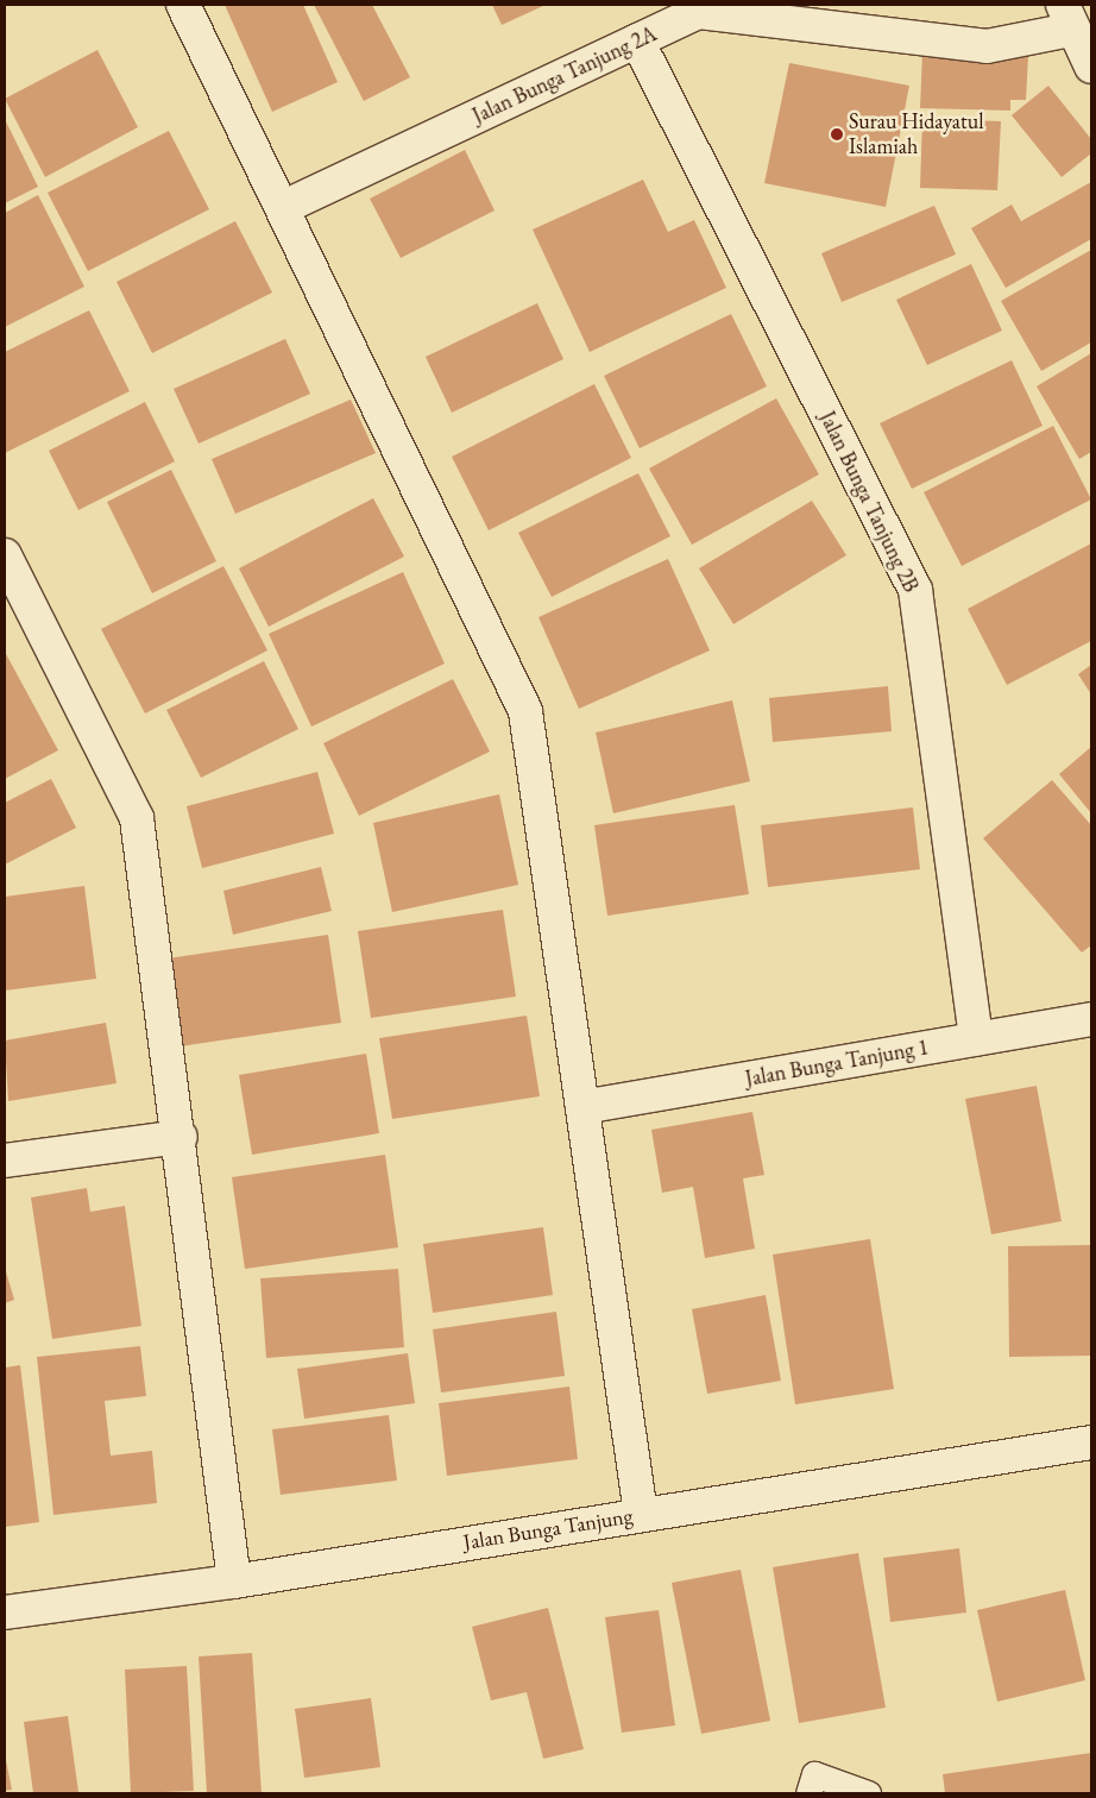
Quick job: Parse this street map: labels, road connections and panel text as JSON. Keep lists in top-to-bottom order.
{
  "streets": {
    "street": [
      "Jalan Bunga Tanjung 2A",
      "Jalan Bunga Tanjung 2B",
      "Jalan Bunga Tanjung 1",
      "Jalan Bunga Tanjung"
    ]
  },
  "crossings": [
    ["Jalan Bunga Tanjung 2A", "Jalan Bunga Tanjung 2B"],
    ["Jalan Bunga Tanjung 2B", "Jalan Bunga Tanjung 1"]
  ],
  "places": ["Surau Hidayatul Islamiah"]
}
